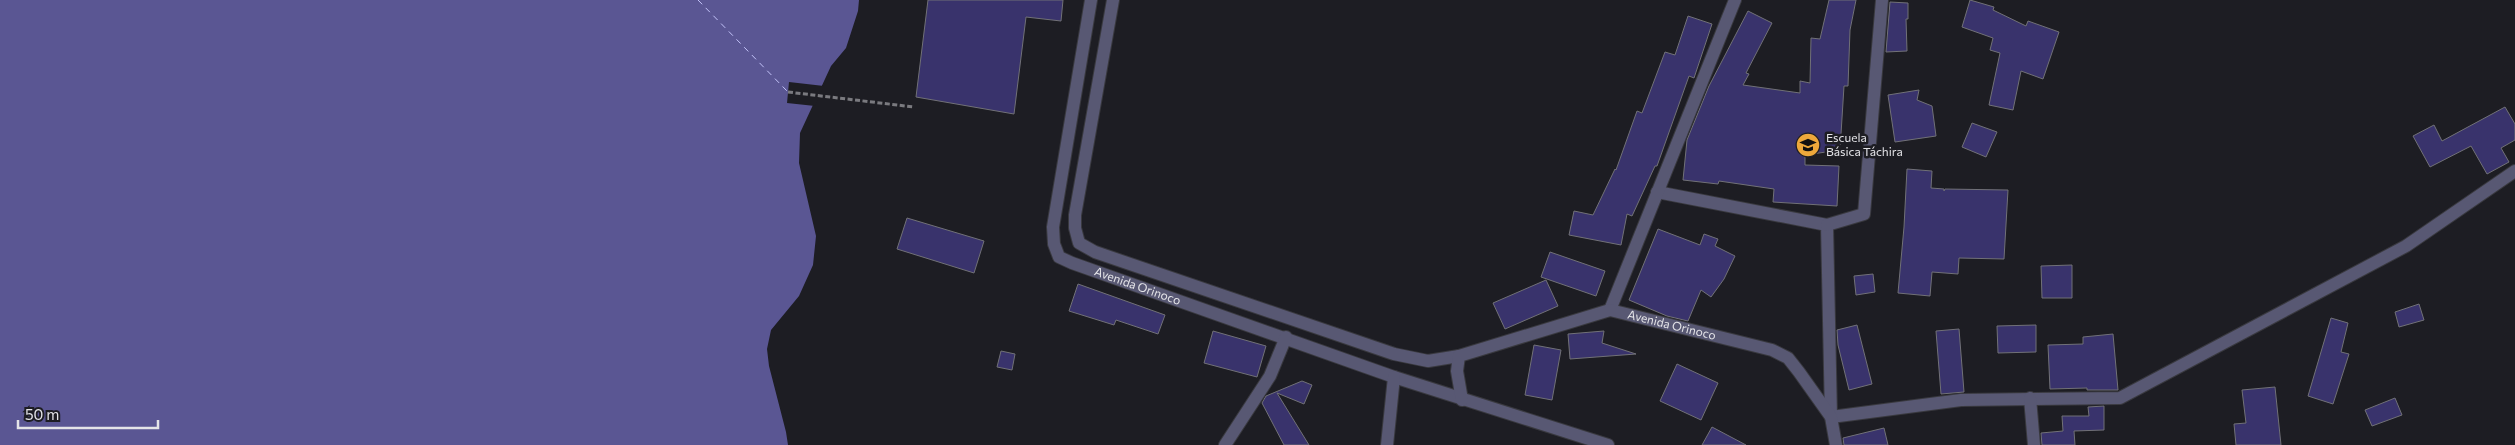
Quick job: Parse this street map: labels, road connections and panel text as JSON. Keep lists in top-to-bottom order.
{
  "streets": {
    "street": ["Avenida Orinoco"]
  },
  "places": {
    "school or university": ["Escuela Básica Táchira"]
  },
  "scale_bar": "50 m"
}
